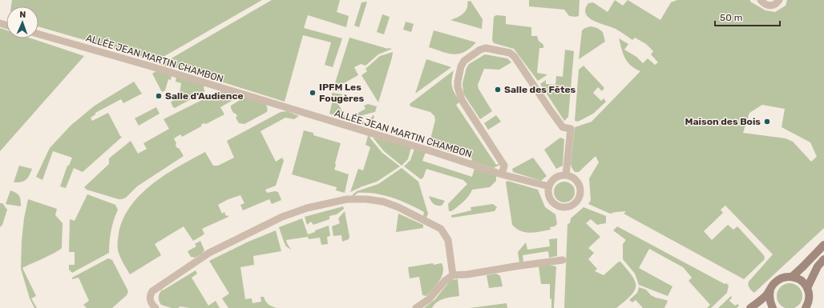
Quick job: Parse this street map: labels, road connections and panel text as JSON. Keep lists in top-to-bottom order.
{
  "streets": {
    "street": ["ALLÉE JEAN MARTIN CHAMBON"]
  },
  "places": [
    "Salle des Fêtes",
    "IPFM Les Fougères",
    "Salle d'Audience",
    "Maison des Bois"
  ],
  "scale_bar": "50 m",
  "north": "top"
}
